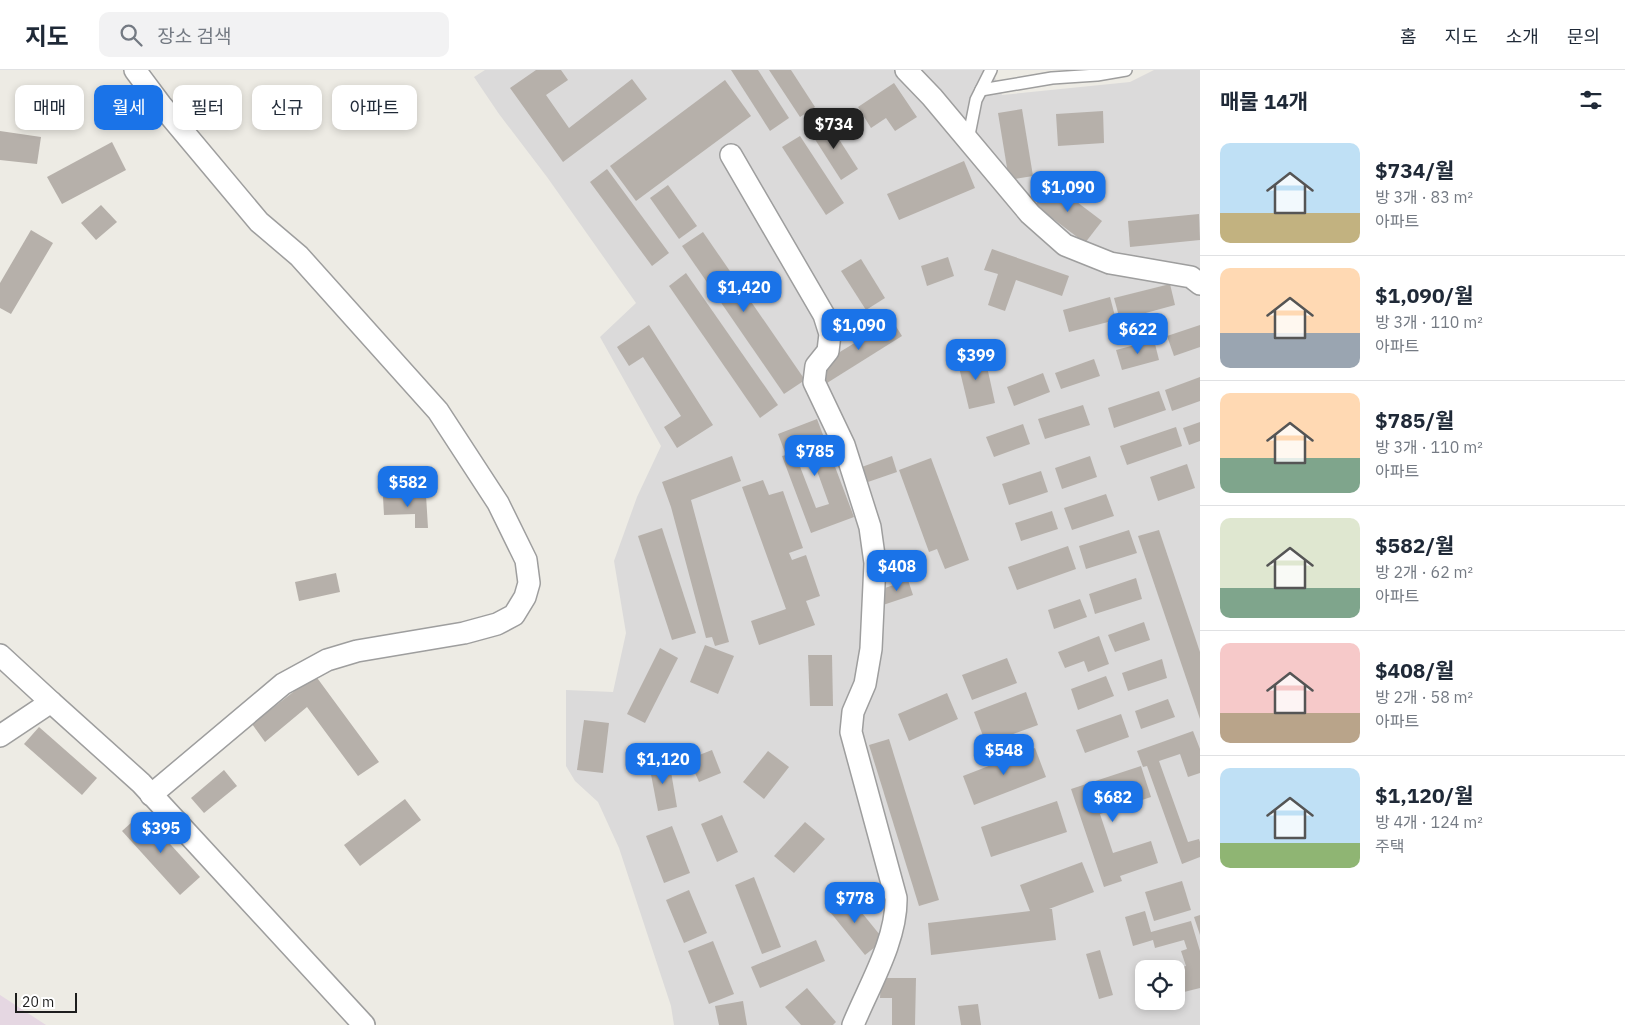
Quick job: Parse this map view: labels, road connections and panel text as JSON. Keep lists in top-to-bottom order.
{
  "scale_bar": "20 m",
  "page": {
    "header": "지도",
    "search": "장소 검색",
    "nav": [
      "홈",
      "지도",
      "소개",
      "문의"
    ],
    "heading": "매물 14개",
    "chip": [
      "매매",
      "월세",
      "필터",
      "신규",
      "아파트"
    ],
    "price": [
      "$734",
      "$1,090",
      "$1,420",
      "$1,090",
      "$622",
      "$399",
      "$785",
      "$582",
      "$408",
      "$548",
      "$1,120",
      "$682",
      "$395",
      "$778"
    ],
    "list": [
      {
        "name": "$734/월",
        "note": "방 3개 · 83 m² · 아파트"
      },
      {
        "name": "$1,090/월",
        "note": "방 3개 · 110 m² · 아파트"
      },
      {
        "name": "$785/월",
        "note": "방 3개 · 110 m² · 아파트"
      },
      {
        "name": "$582/월",
        "note": "방 2개 · 62 m² · 아파트"
      },
      {
        "name": "$408/월",
        "note": "방 2개 · 58 m² · 아파트"
      },
      {
        "name": "$1,120/월",
        "note": "방 4개 · 124 m² · 주택"
      }
    ],
    "scale": "20 m"
  }
}
